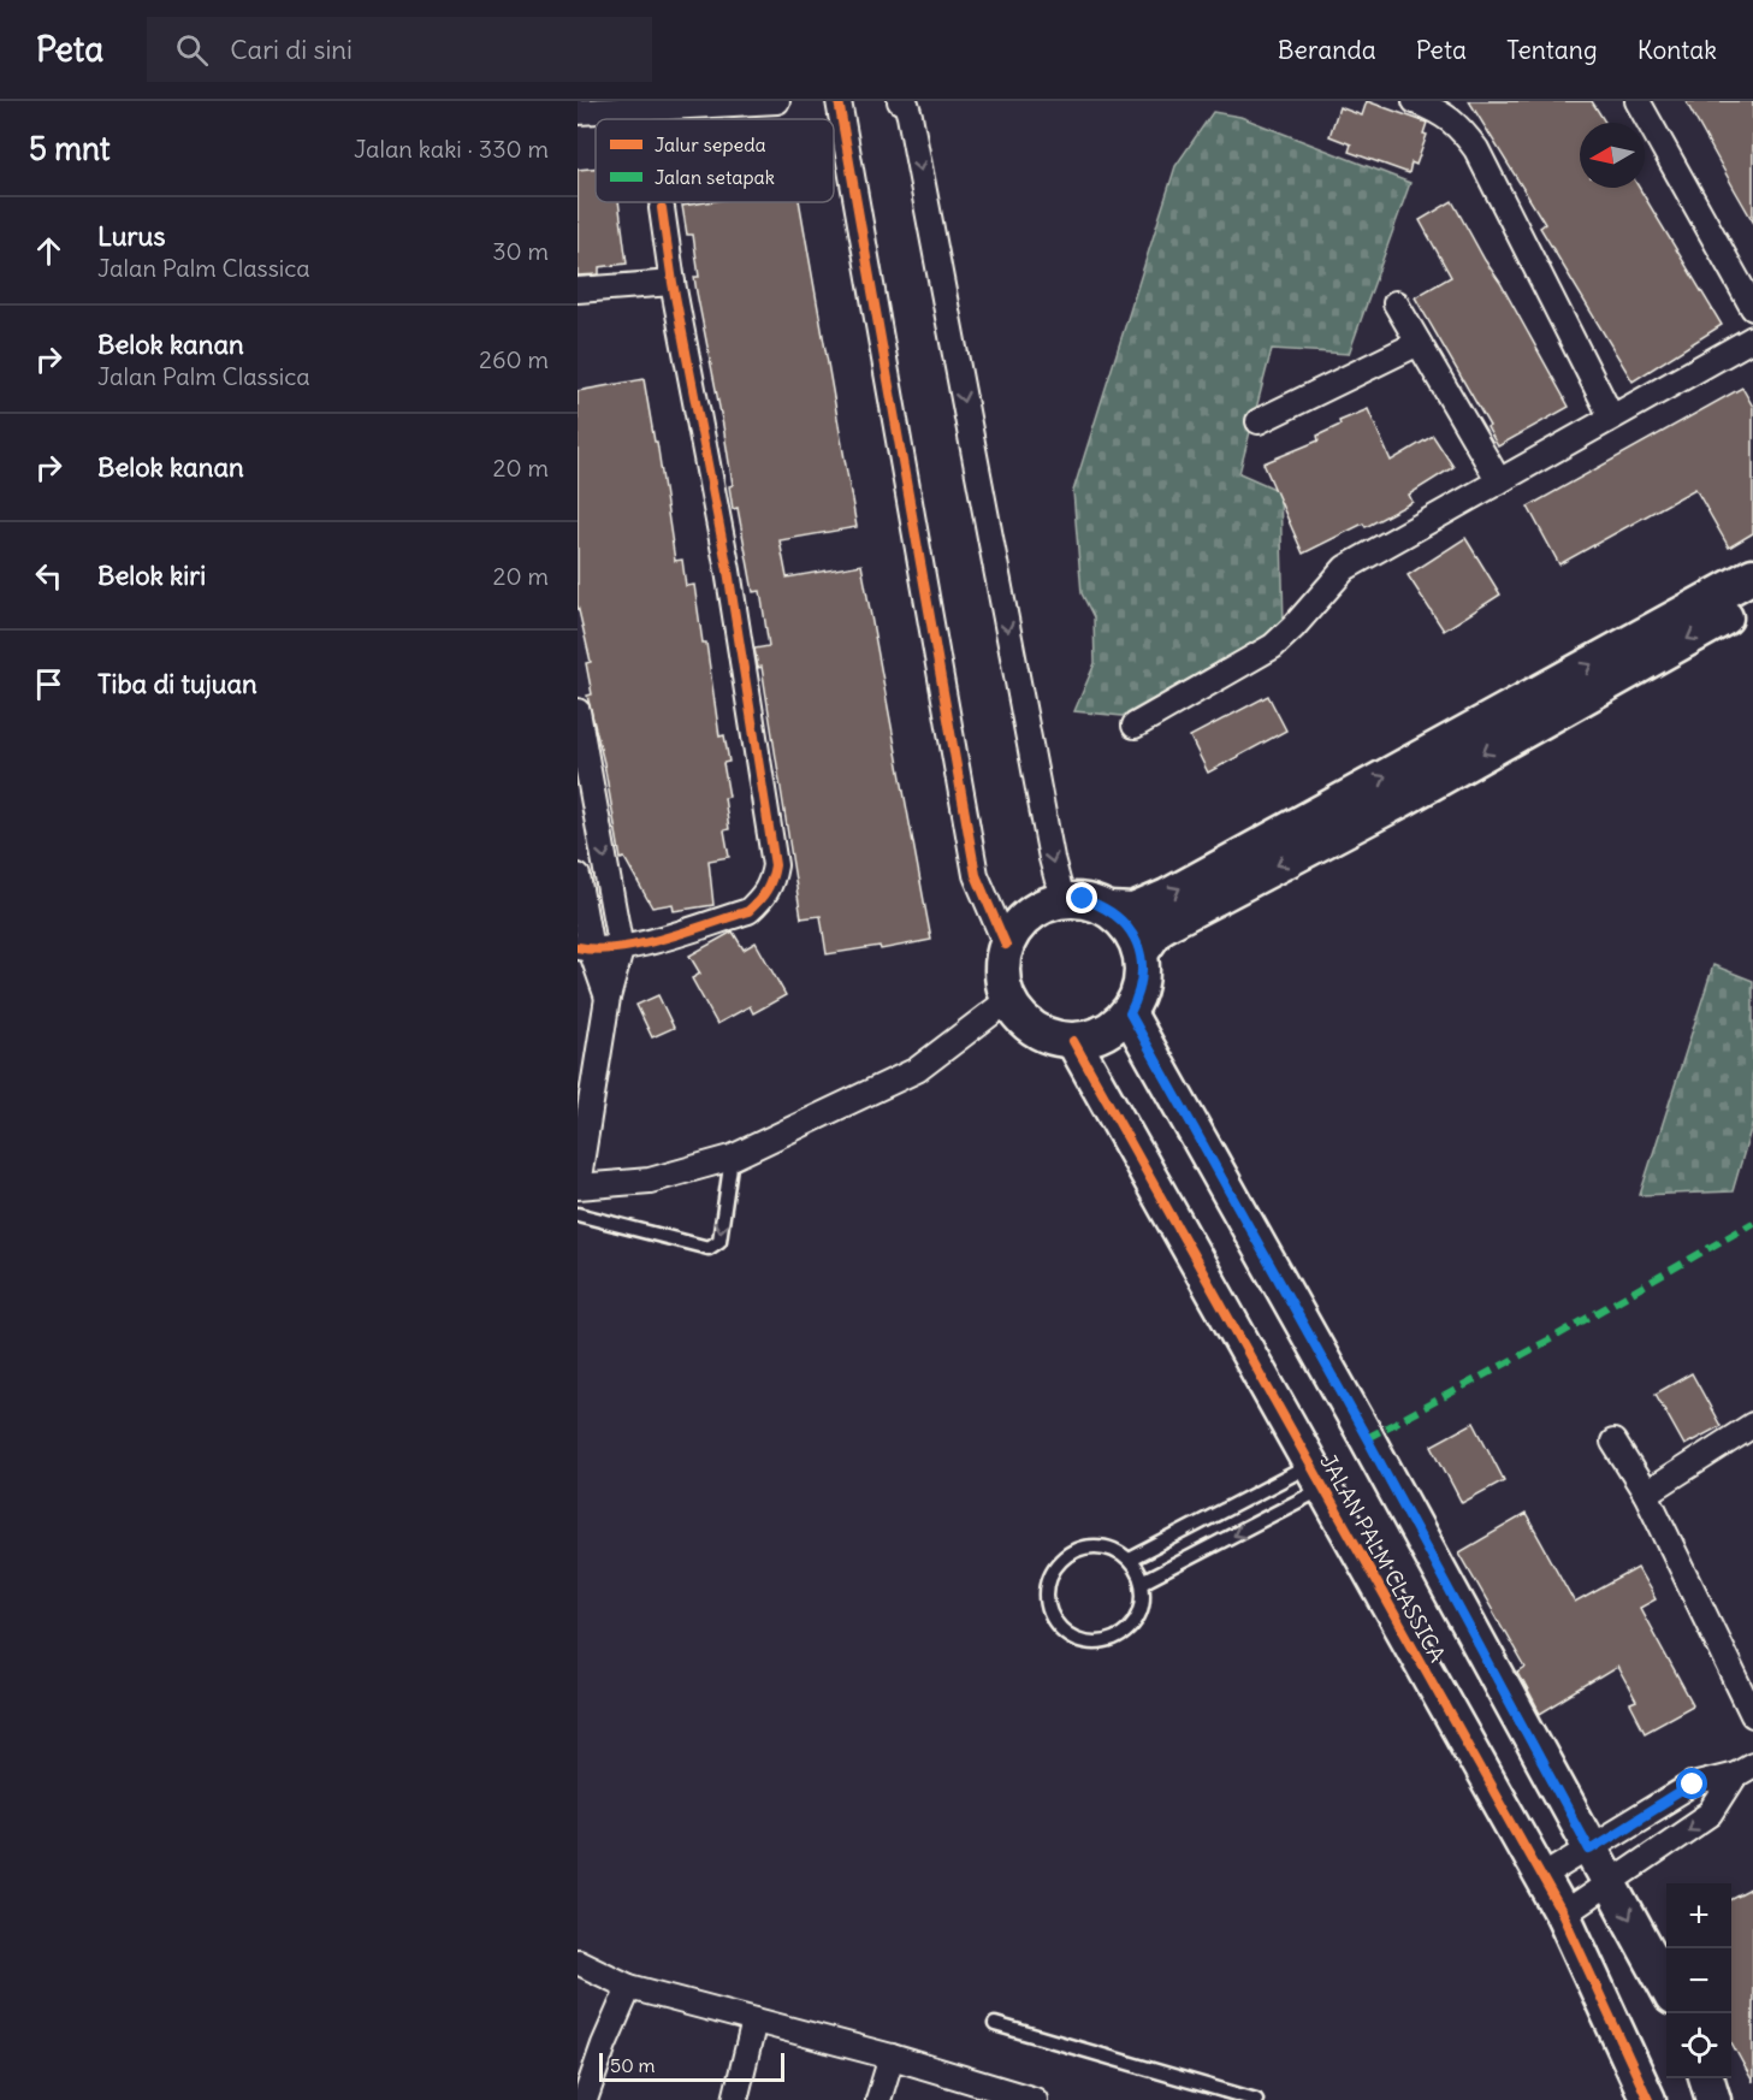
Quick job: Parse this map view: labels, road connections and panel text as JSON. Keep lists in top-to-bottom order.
{
  "streets": {
    "street": ["JALAN PALM CLASSICA"]
  },
  "legend": ["Jalur sepeda", "Jalan setapak"],
  "scale_bar": "50 m",
  "north": "left",
  "page": {
    "header": "Peta",
    "search": "Cari di sini",
    "nav": [
      "Beranda",
      "Peta",
      "Tentang",
      "Kontak"
    ],
    "heading": ["5 mnt", "Jalan kaki · 330 m"],
    "list": [
      ["Lurus", "Jalan Palm Classica", "30 m"],
      ["Belok kanan", "Jalan Palm Classica", "260 m"],
      ["Belok kanan", "20 m"],
      ["Belok kiri", "20 m"],
      "Tiba di tujuan"
    ],
    "map_buttons": ["+", "−"],
    "scale": "50 m"
  }
}
